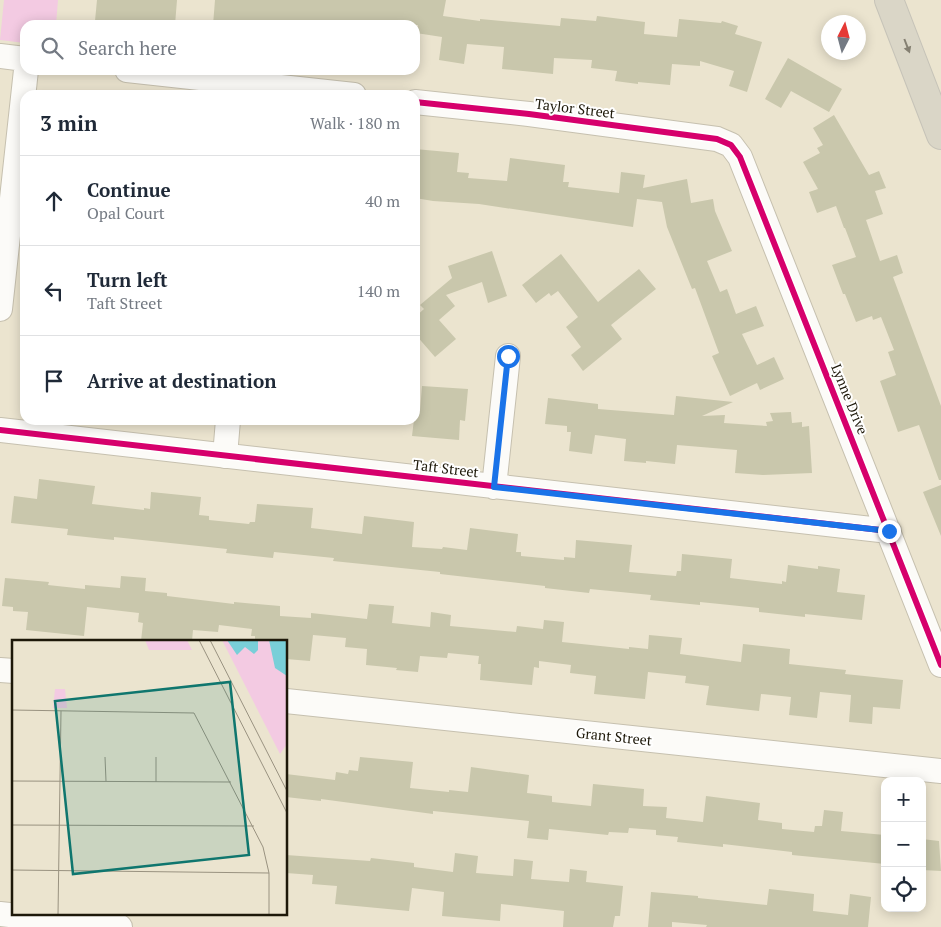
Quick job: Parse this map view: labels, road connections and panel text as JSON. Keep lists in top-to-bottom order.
{
  "streets": {
    "street": [
      "Taylor Street",
      "Lynne Drive",
      "Taft Street",
      "Grant Street"
    ]
  },
  "crossings": [
    ["Taylor Street", "Lynne Drive"],
    ["Lynne Drive", "Taft Street"]
  ],
  "north": "top",
  "page": {
    "search": "Search here",
    "heading": ["3 min", "Walk · 180 m"],
    "list": [
      ["Continue", "Opal Court", "40 m"],
      ["Turn left", "Taft Street", "140 m"],
      "Arrive at destination"
    ],
    "map_buttons": ["+", "−"]
  }
}
